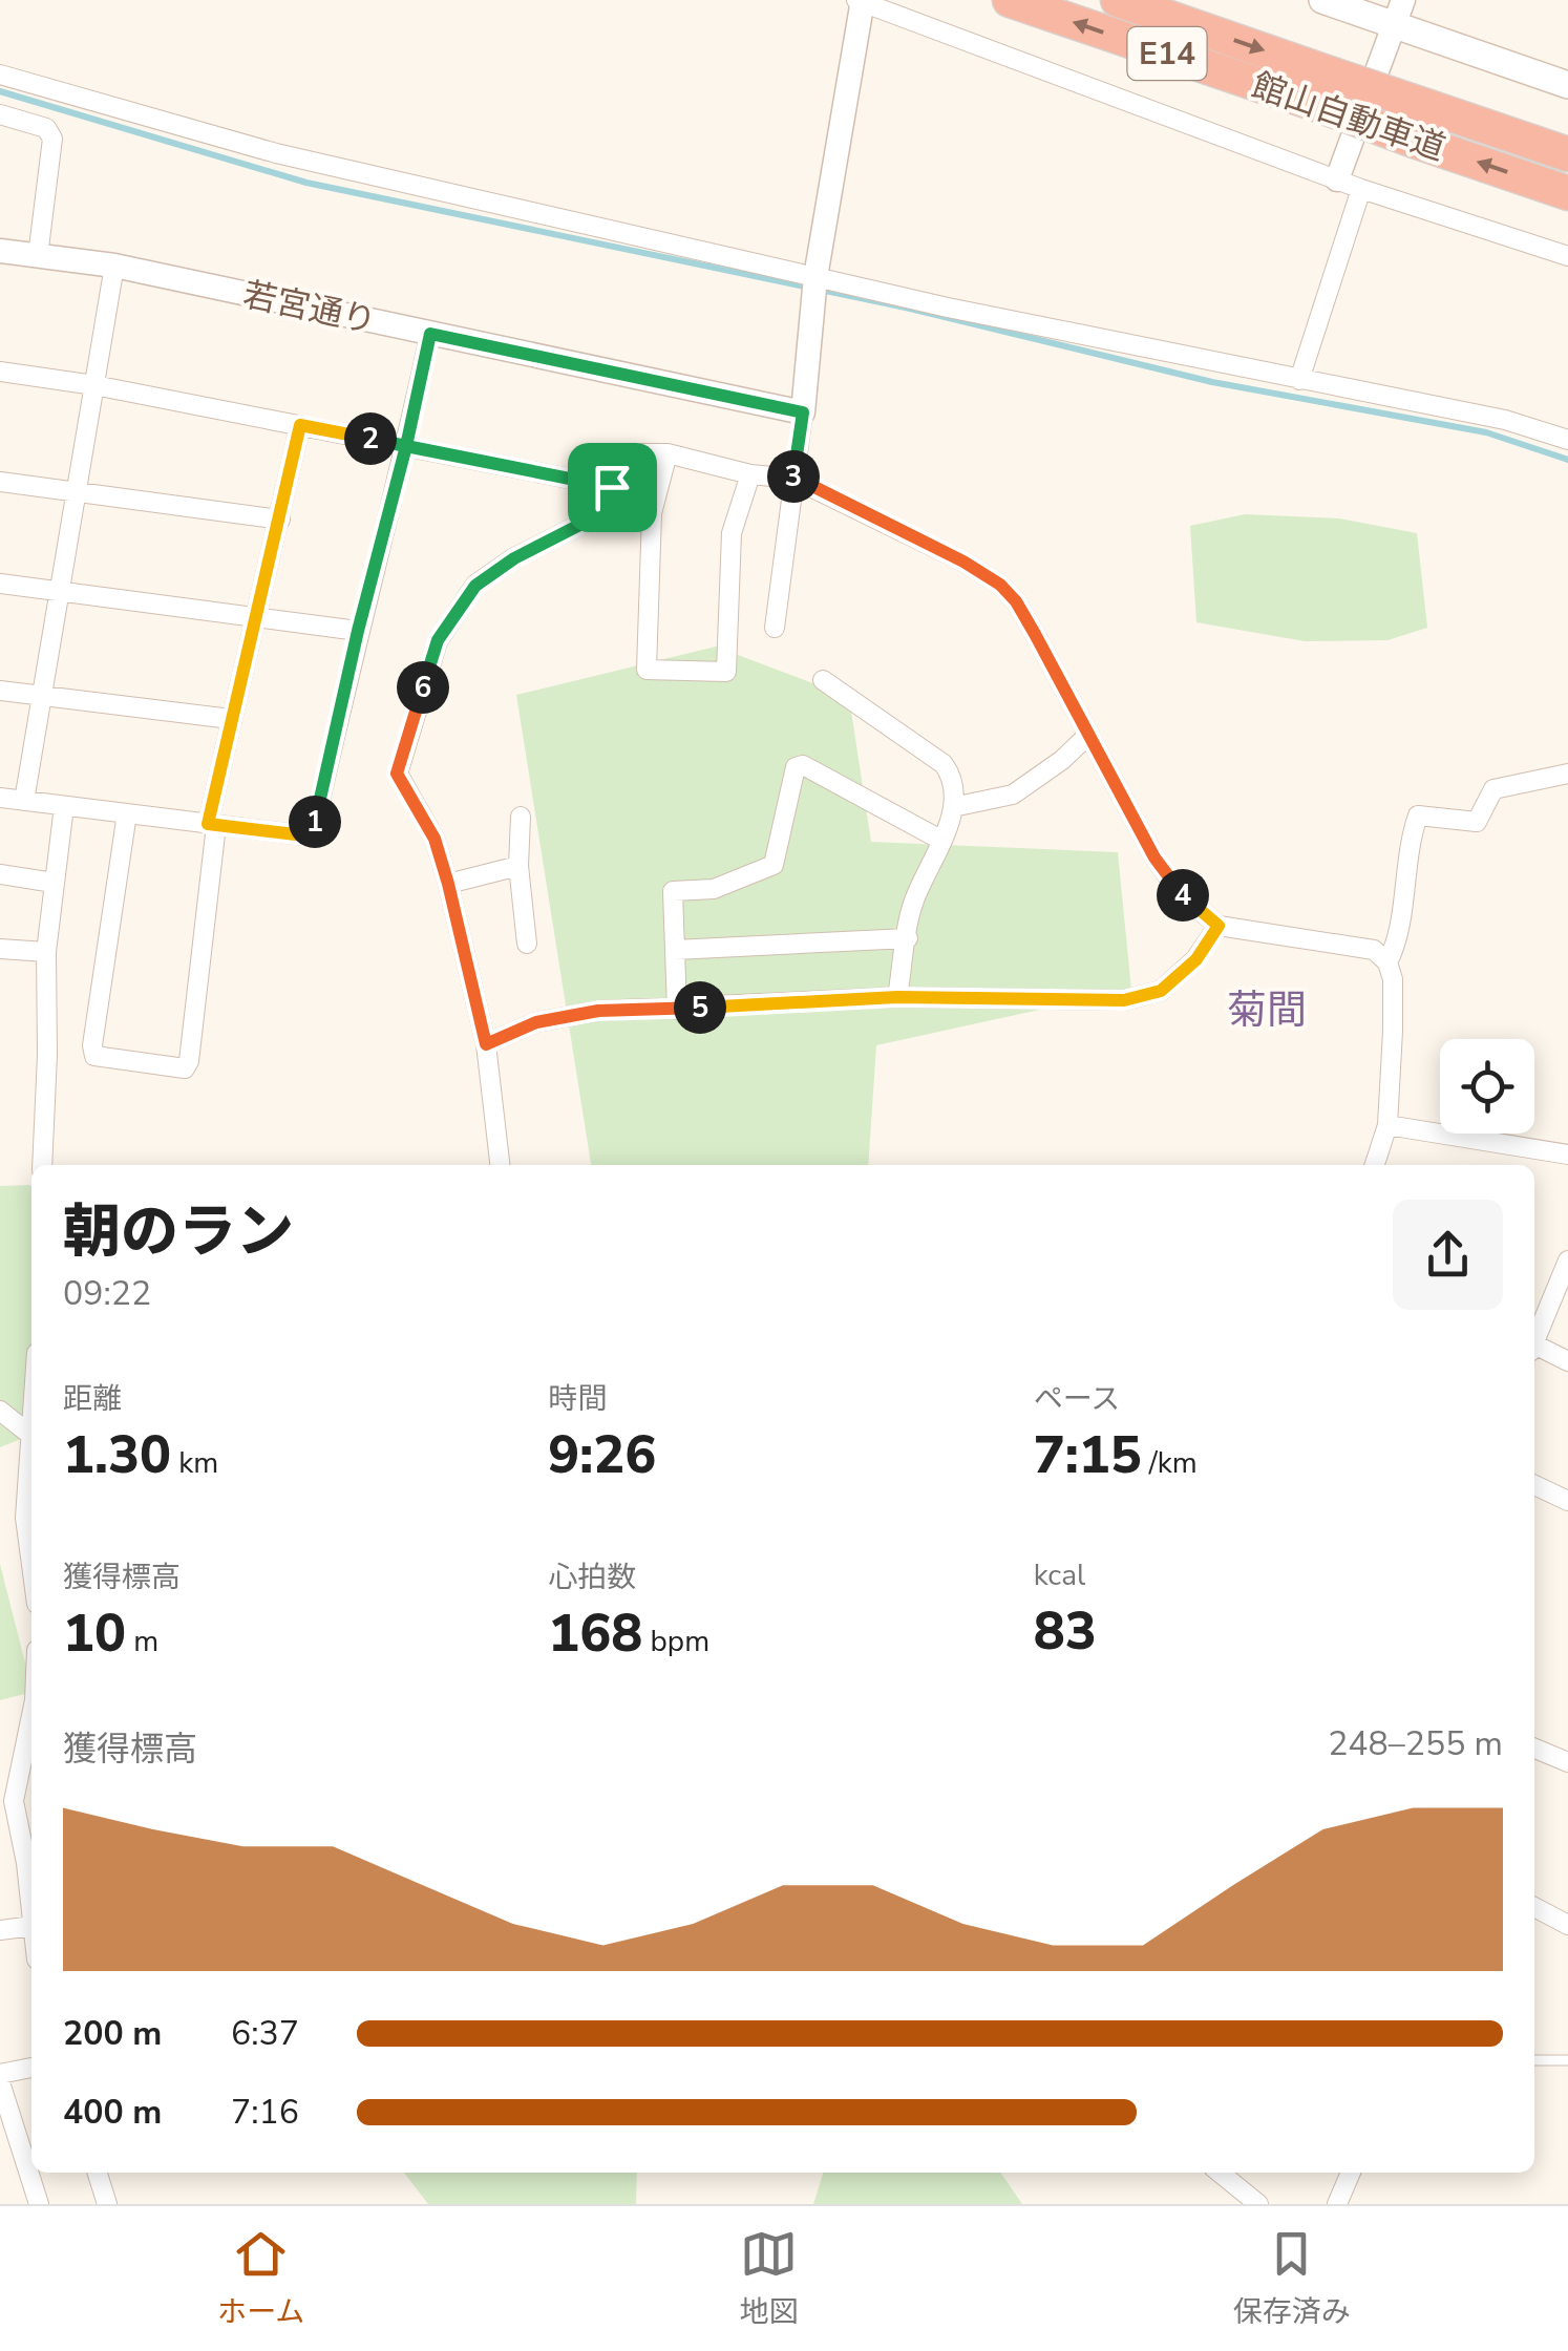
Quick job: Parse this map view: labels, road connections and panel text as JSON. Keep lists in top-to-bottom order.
{
  "streets": {
    "highway": ["E14", "館山自動車道"],
    "street": ["若宮通り"]
  },
  "districts": ["菊間"],
  "page": {
    "pins": [
      "2",
      "3",
      "6",
      "1",
      "4",
      "5"
    ],
    "heading": ["朝のラン", "09:22"],
    "stats": [
      ["距離", "1.30 km"],
      ["時間", "9:26"],
      ["ペース", "7:15 /km"],
      ["獲得標高", "10 m"],
      ["心拍数", "168 bpm"],
      ["kcal", "83"]
    ],
    "chart": ["獲得標高", "248–255 m"],
    "list": [
      {
        "name": "200 m",
        "note": "6:37"
      },
      {
        "name": "400 m",
        "note": "7:16"
      }
    ],
    "tabs": ["ホーム", "地図", "保存済み"]
  }
}
